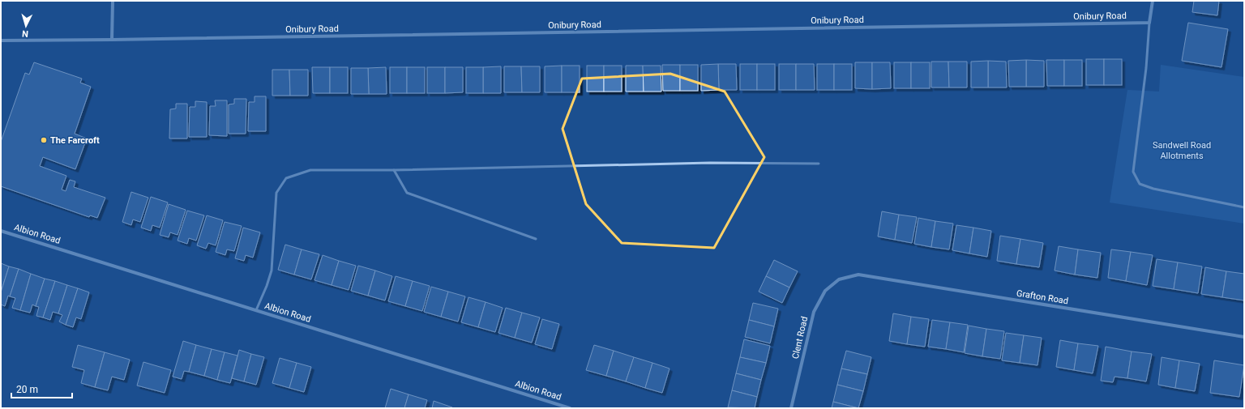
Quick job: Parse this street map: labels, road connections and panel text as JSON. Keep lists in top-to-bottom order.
{
  "streets": {
    "street": [
      "Onibury Road",
      "Albion Road",
      "Grafton Road",
      "Clent Road"
    ]
  },
  "crossings": [
    ["Grafton Road", "Clent Road"]
  ],
  "parks": ["Sandwell Road Allotments"],
  "places": ["The Farcroft"],
  "scale_bar": "20 m",
  "north": "bottom"
}
